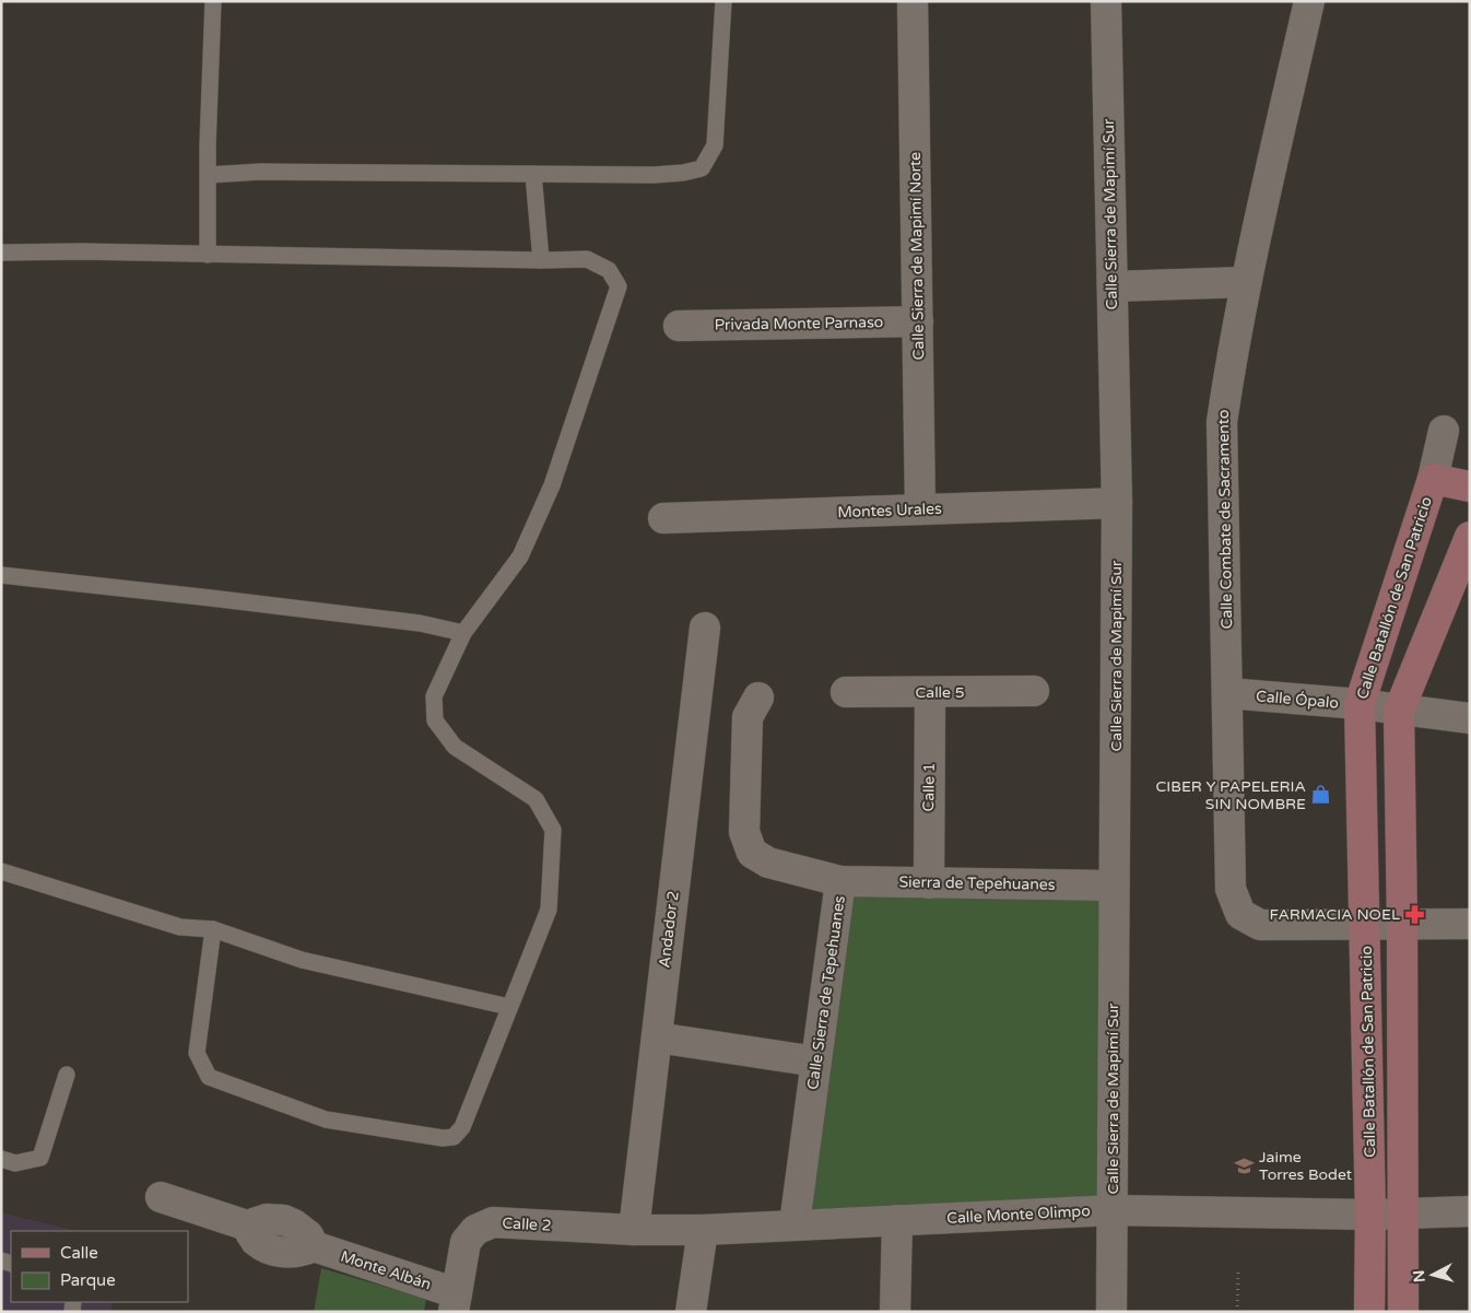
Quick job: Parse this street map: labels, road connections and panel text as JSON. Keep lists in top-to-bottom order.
{
  "streets": {
    "street": [
      "Calle Sierra de Mapimí Sur",
      "Calle Sierra de Mapimí Norte",
      "Privada Monte Parnaso",
      "Montes Urales",
      "Calle Combate de Sacramento",
      "Calle Batallón de San Patricio",
      "Calle 5",
      "Calle Ópalo",
      "Calle 1",
      "Sierra de Tepehuanes",
      "Andador 2",
      "Calle Sierra de Tepehuanes",
      "Calle Monte Olimpo",
      "Calle 2",
      "Monte Albán"
    ]
  },
  "crossings": [
    ["Calle Sierra de Mapimí Sur", "Montes Urales"],
    ["Calle Sierra de Mapimí Sur", "Sierra de Tepehuanes"],
    ["Calle Sierra de Mapimí Sur", "Calle Monte Olimpo"],
    ["Calle Sierra de Mapimí Norte", "Privada Monte Parnaso"],
    ["Calle Sierra de Mapimí Norte", "Montes Urales"],
    ["Calle Combate de Sacramento", "Calle Batallón de San Patricio"],
    ["Calle Combate de Sacramento", "Calle Ópalo"],
    ["Calle Batallón de San Patricio", "Calle Ópalo"],
    ["Calle Batallón de San Patricio", "Calle Monte Olimpo"],
    ["Calle 5", "Calle 1"],
    ["Calle 1", "Sierra de Tepehuanes"],
    ["Sierra de Tepehuanes", "Calle Sierra de Tepehuanes"],
    ["Andador 2", "Calle Monte Olimpo"],
    ["Andador 2", "Calle 2"],
    ["Calle Sierra de Tepehuanes", "Calle Monte Olimpo"],
    ["Calle Monte Olimpo", "Calle 2"],
    ["Calle 2", "Monte Albán"]
  ],
  "places": {
    "shop": ["CIBER Y PAPELERIA SIN NOMBRE"],
    "pharmacy": ["FARMACIA NOEL"],
    "school or university": ["Jaime Torres Bodet"]
  },
  "legend": ["Calle", "Parque"],
  "north": "left"
}
